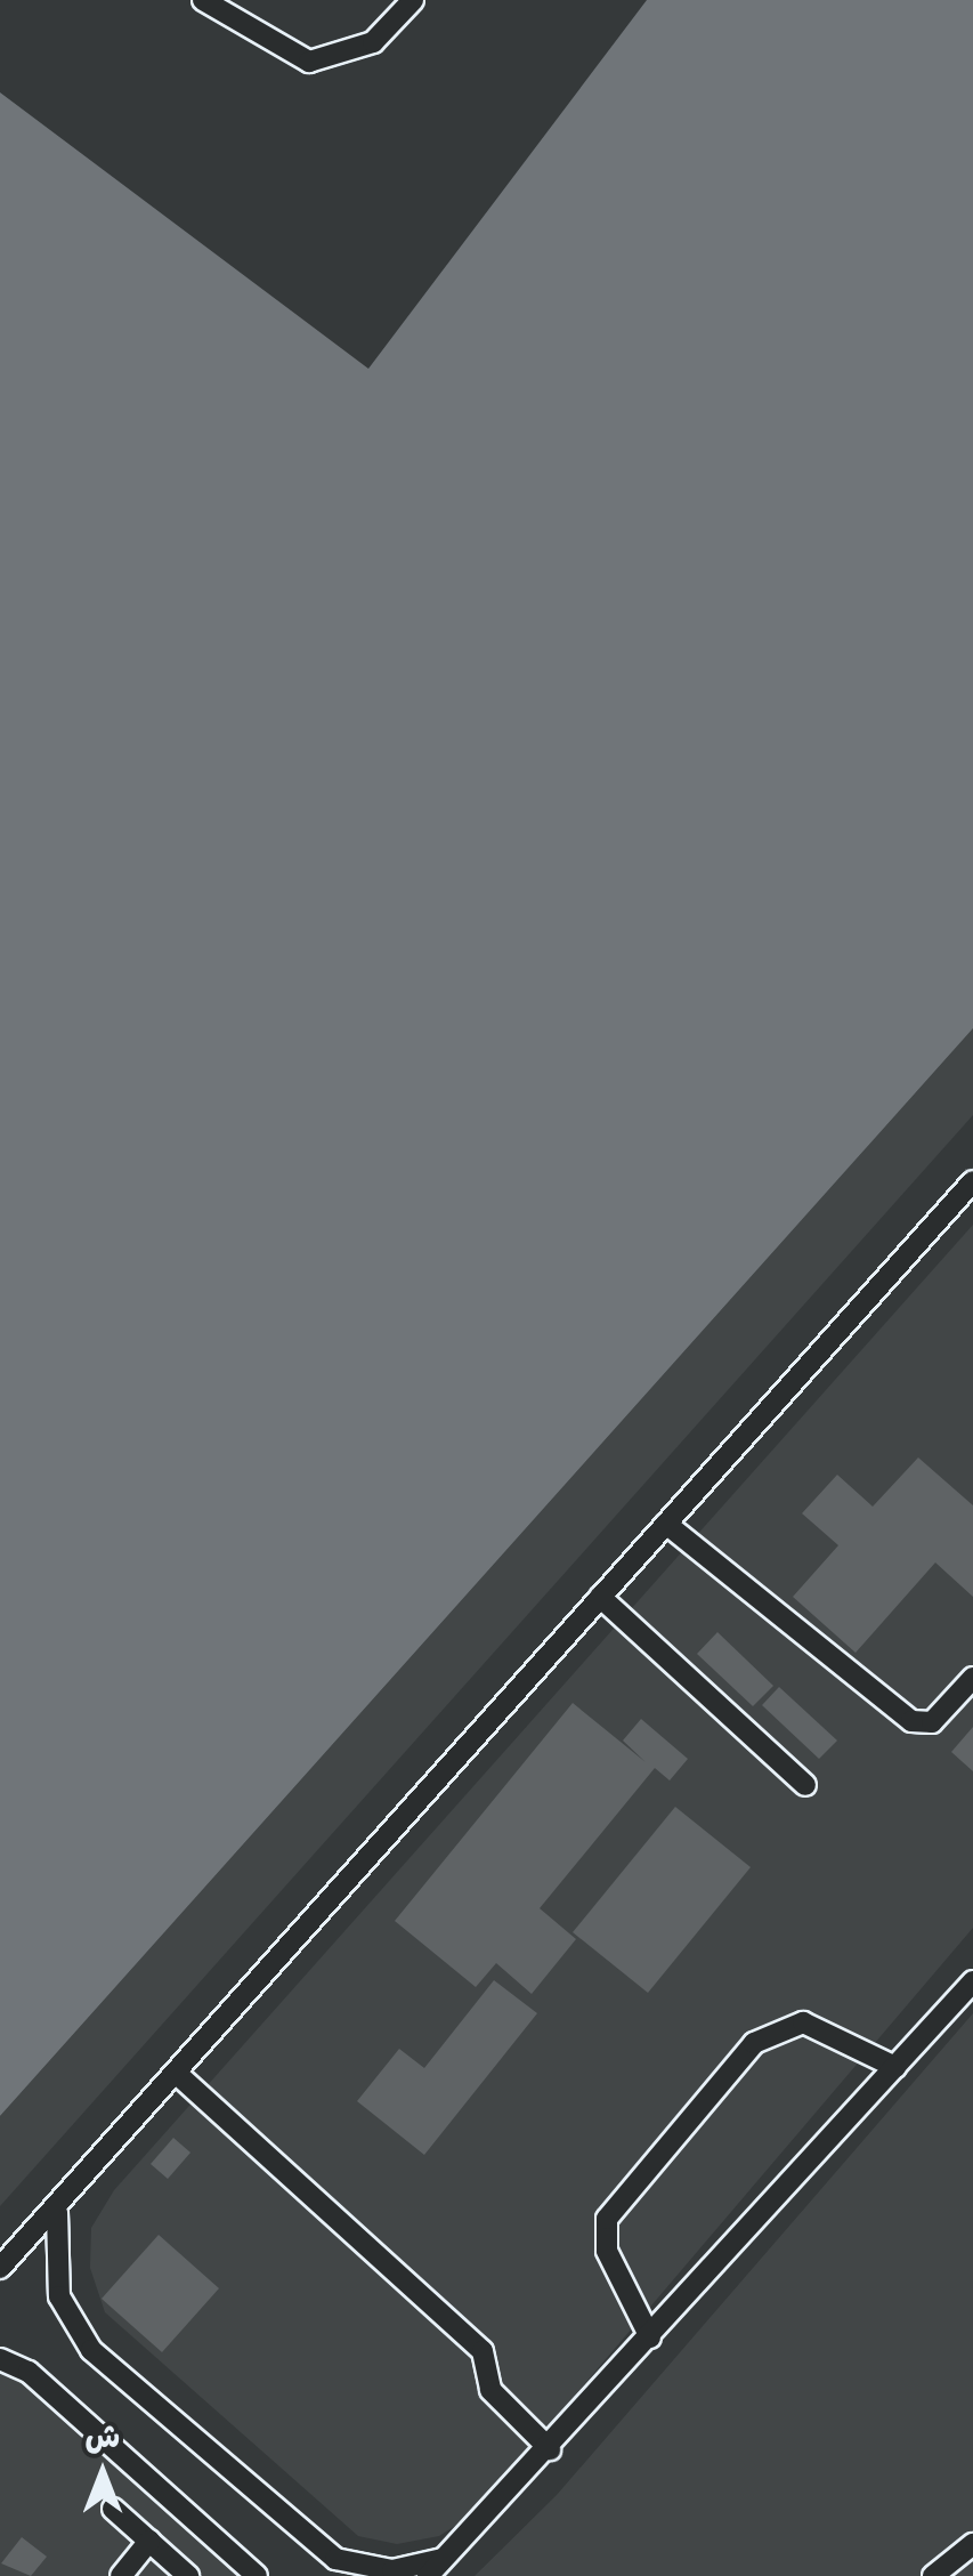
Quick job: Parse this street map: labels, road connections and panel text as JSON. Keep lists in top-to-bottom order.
{
  "north": "top"
}
